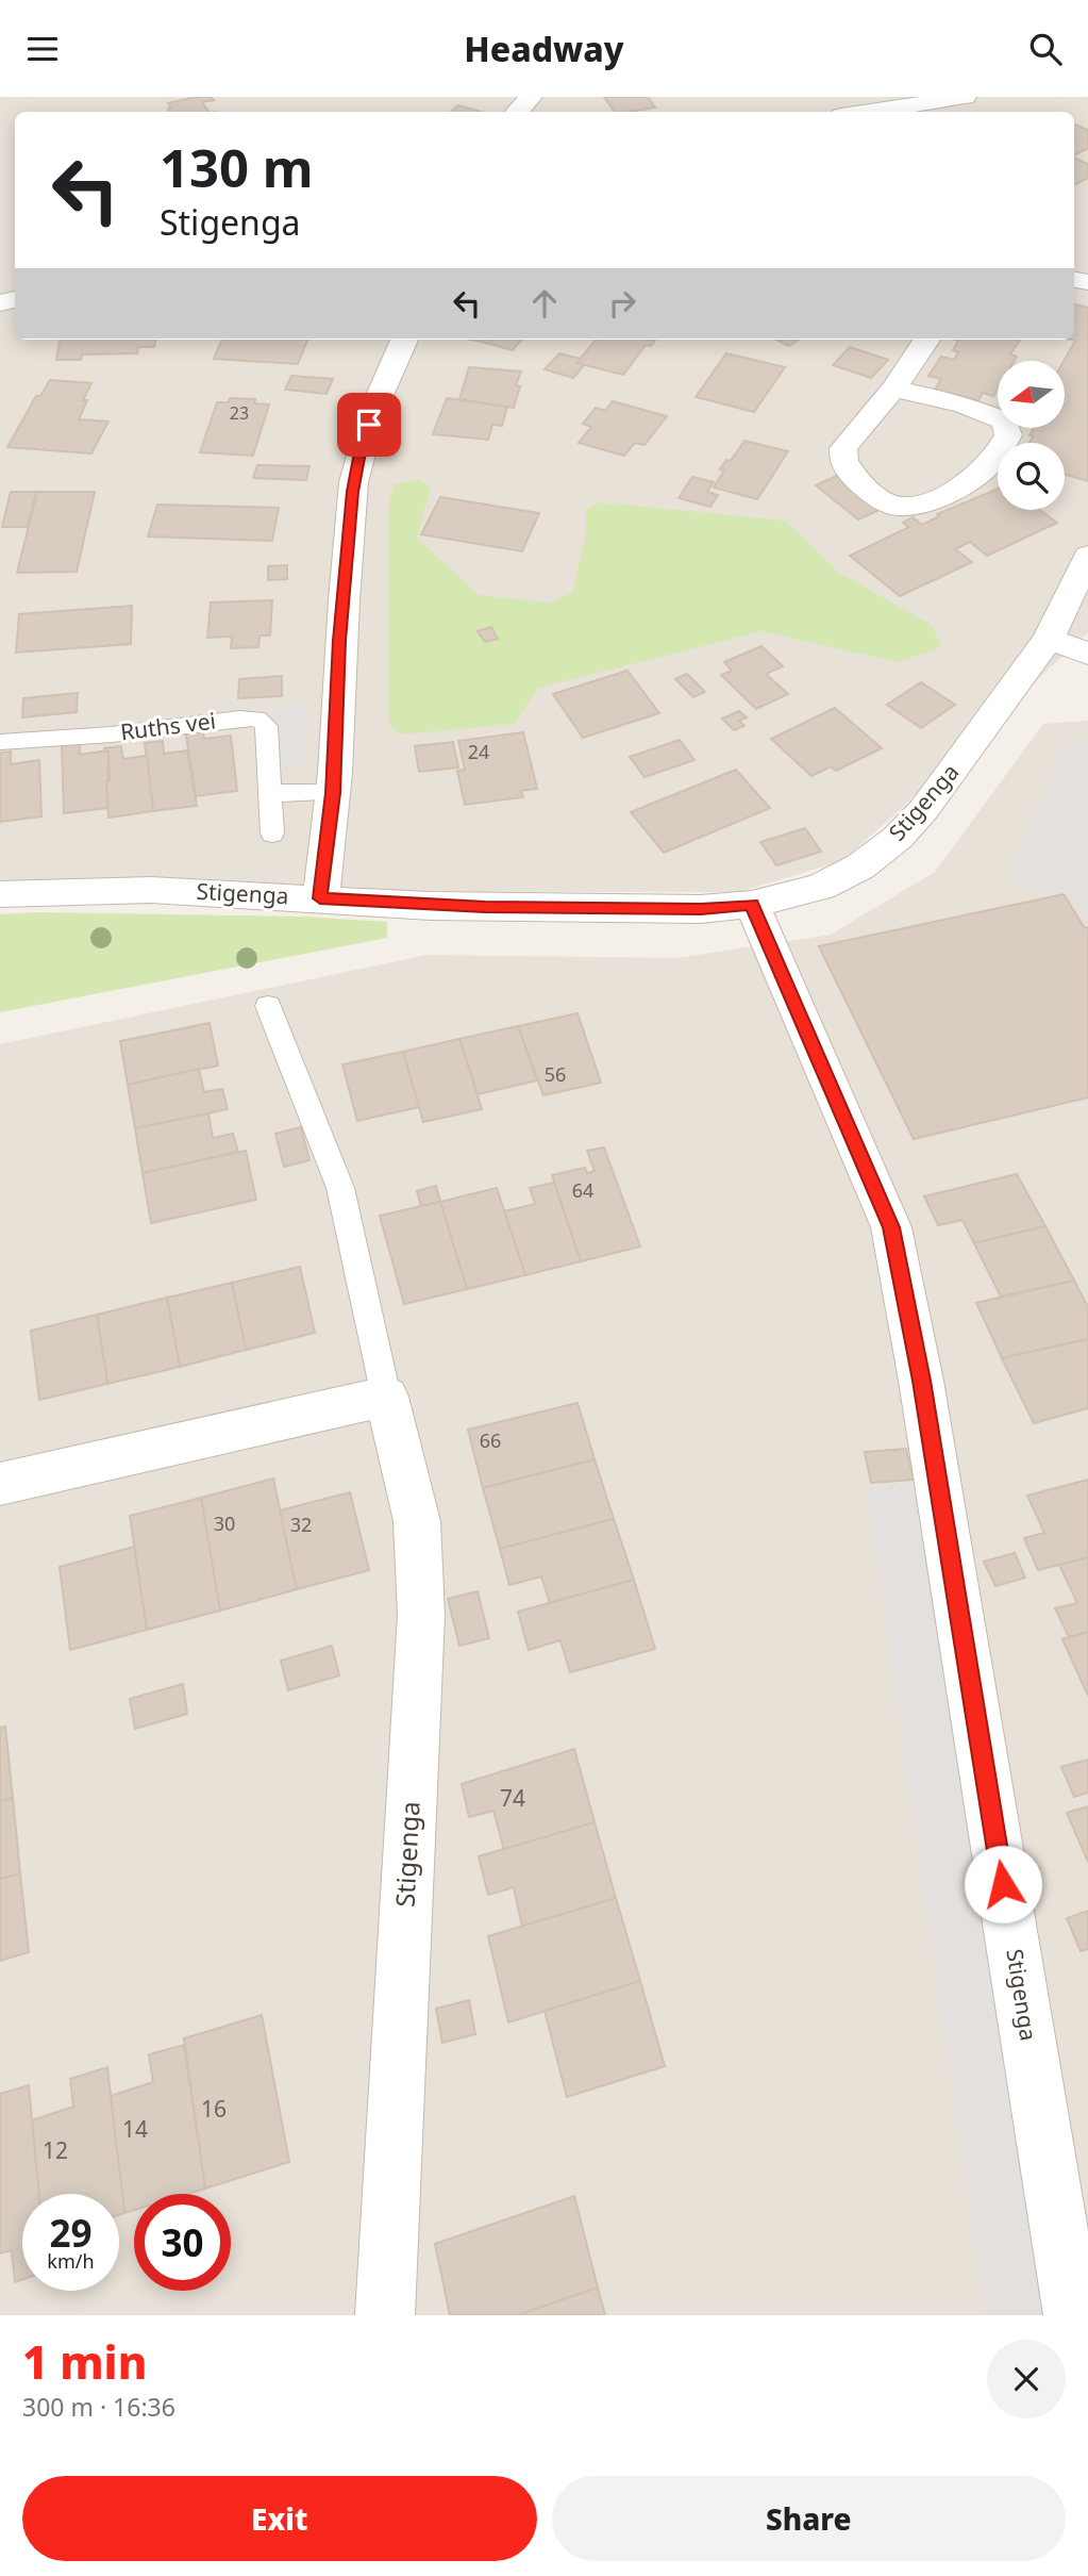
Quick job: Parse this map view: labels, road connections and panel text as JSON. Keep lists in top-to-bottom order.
{
  "streets": {
    "street": ["Stigenga"],
    "lane": ["Ruths vei"]
  },
  "house_numbers": [
    "23",
    "24",
    "56",
    "64",
    "66",
    "30",
    "32",
    "74",
    "16",
    "14",
    "12"
  ],
  "north": "left",
  "page": {
    "header": "Headway",
    "turn": ["130 m", "Stigenga"],
    "speed": "29 km/h",
    "limit": "30",
    "heading": ["1 min", "300 m · 16:36"],
    "buttons": ["Exit", "Share"]
  }
}
